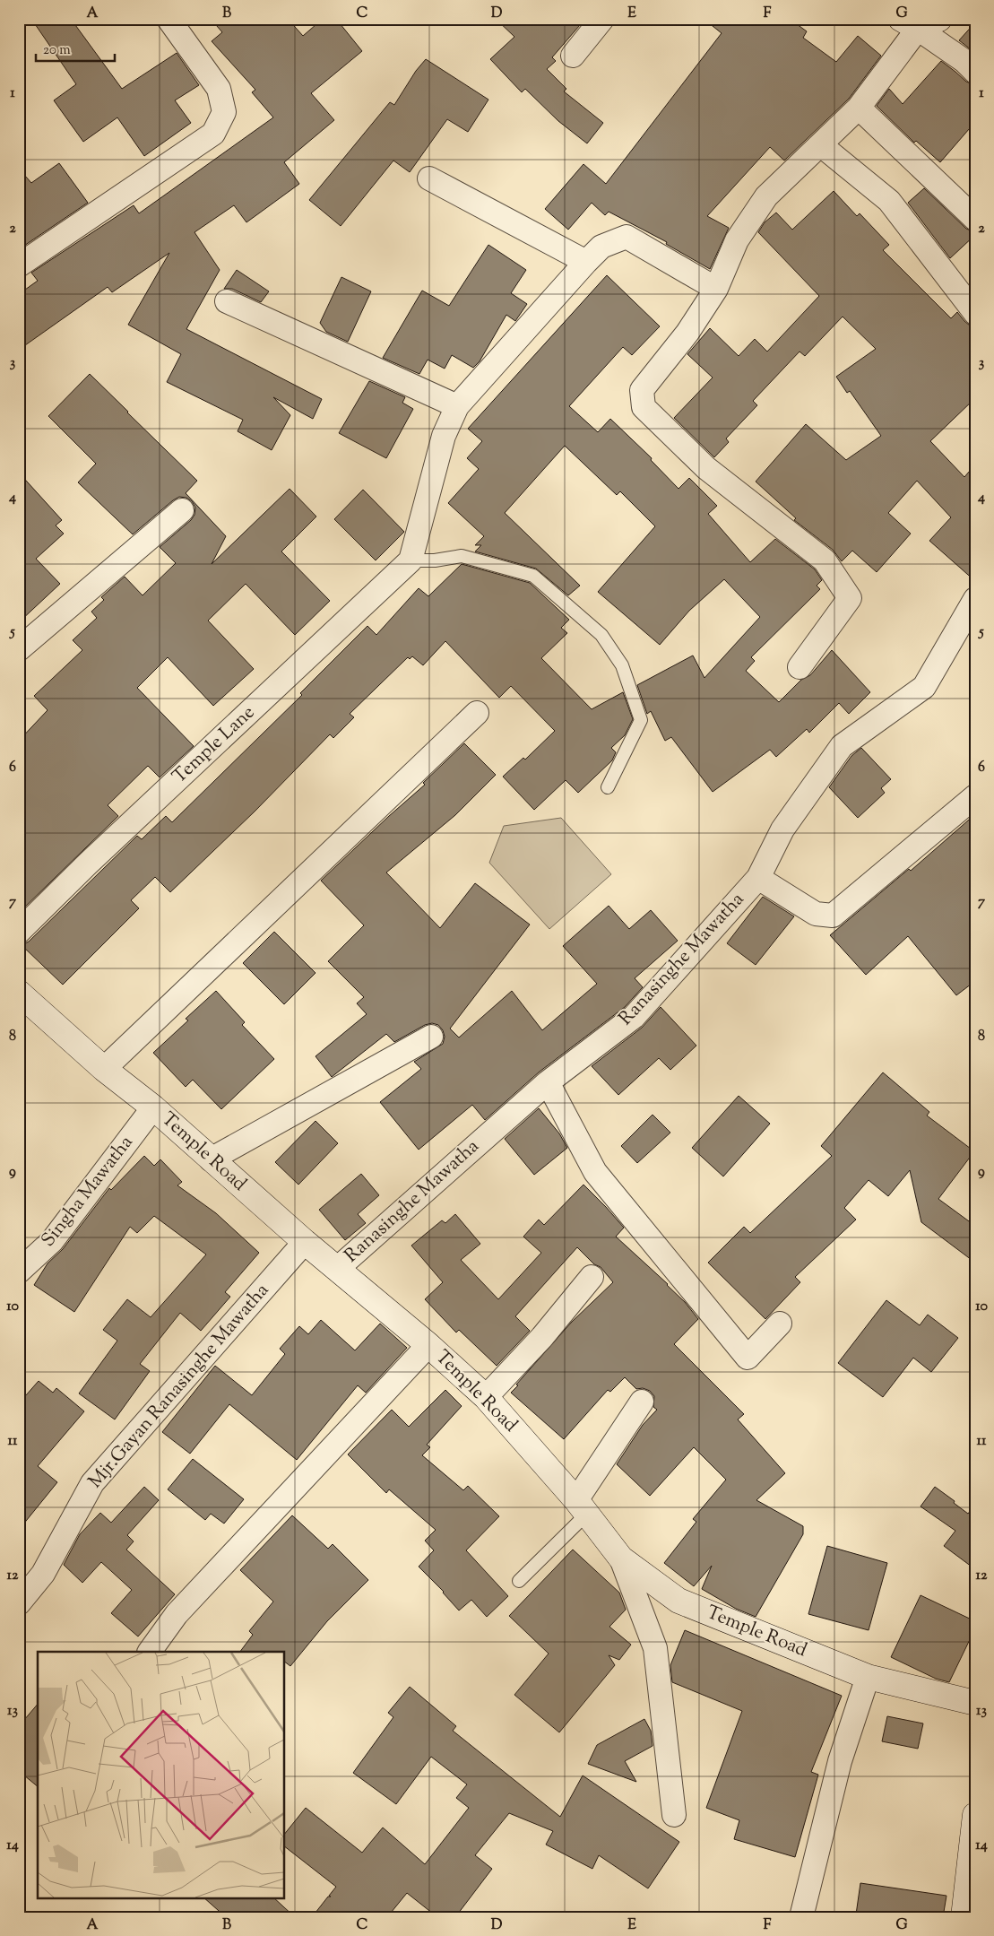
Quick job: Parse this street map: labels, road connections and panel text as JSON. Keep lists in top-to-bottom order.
{
  "streets": {
    "street": [
      "Temple Lane",
      "Ranasinghe Mawatha",
      "Temple Road",
      "Singha Mawatha",
      "Mjr.Gayan Ranasinghe Mawatha"
    ]
  },
  "crossings": [
    ["Ranasinghe Mawatha", "Temple Road"],
    ["Temple Road", "Singha Mawatha"],
    ["Temple Road", "Mjr.Gayan Ranasinghe Mawatha"]
  ],
  "scale_bar": "20 m",
  "grid": {
    "columns": [
      "A",
      "B",
      "C",
      "D",
      "E",
      "F",
      "G"
    ],
    "rows": [
      "1",
      "2",
      "3",
      "4",
      "5",
      "6",
      "7",
      "8",
      "9",
      "10",
      "11",
      "12",
      "13",
      "14"
    ]
  }
}
